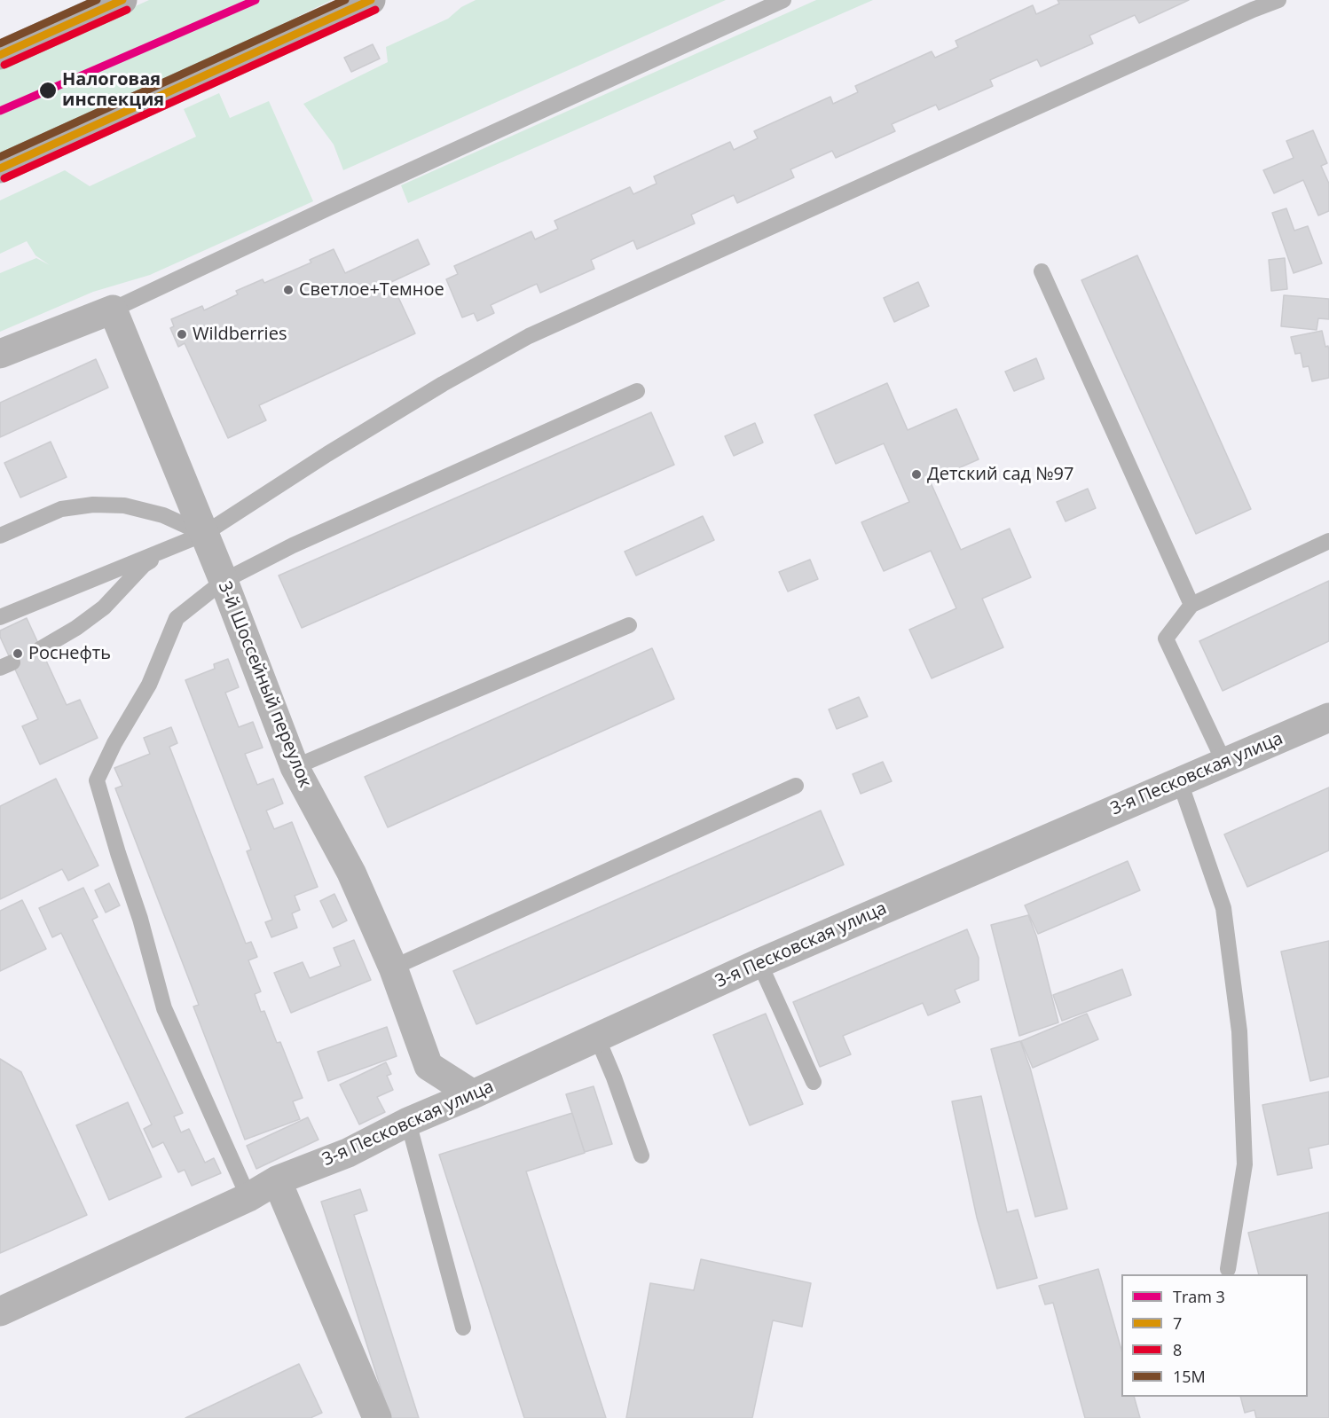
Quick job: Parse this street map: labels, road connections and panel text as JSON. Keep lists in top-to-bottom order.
{
  "streets": {
    "street": ["3-й Шоссейный переулок", "3-я Песковская улица"]
  },
  "crossings": [
    ["3-й Шоссейный переулок", "3-я Песковская улица"]
  ],
  "places": [
    "Налоговая инспекция",
    "Светлое+Темное",
    "Wildberries",
    "Детский сад №97",
    "Роснефть"
  ],
  "lines": [
    "tram line 3",
    "transit line 7",
    "transit line 15М",
    "transit line 8"
  ],
  "legend": [
    "Tram 3",
    "7",
    "8",
    "15М"
  ]
}
